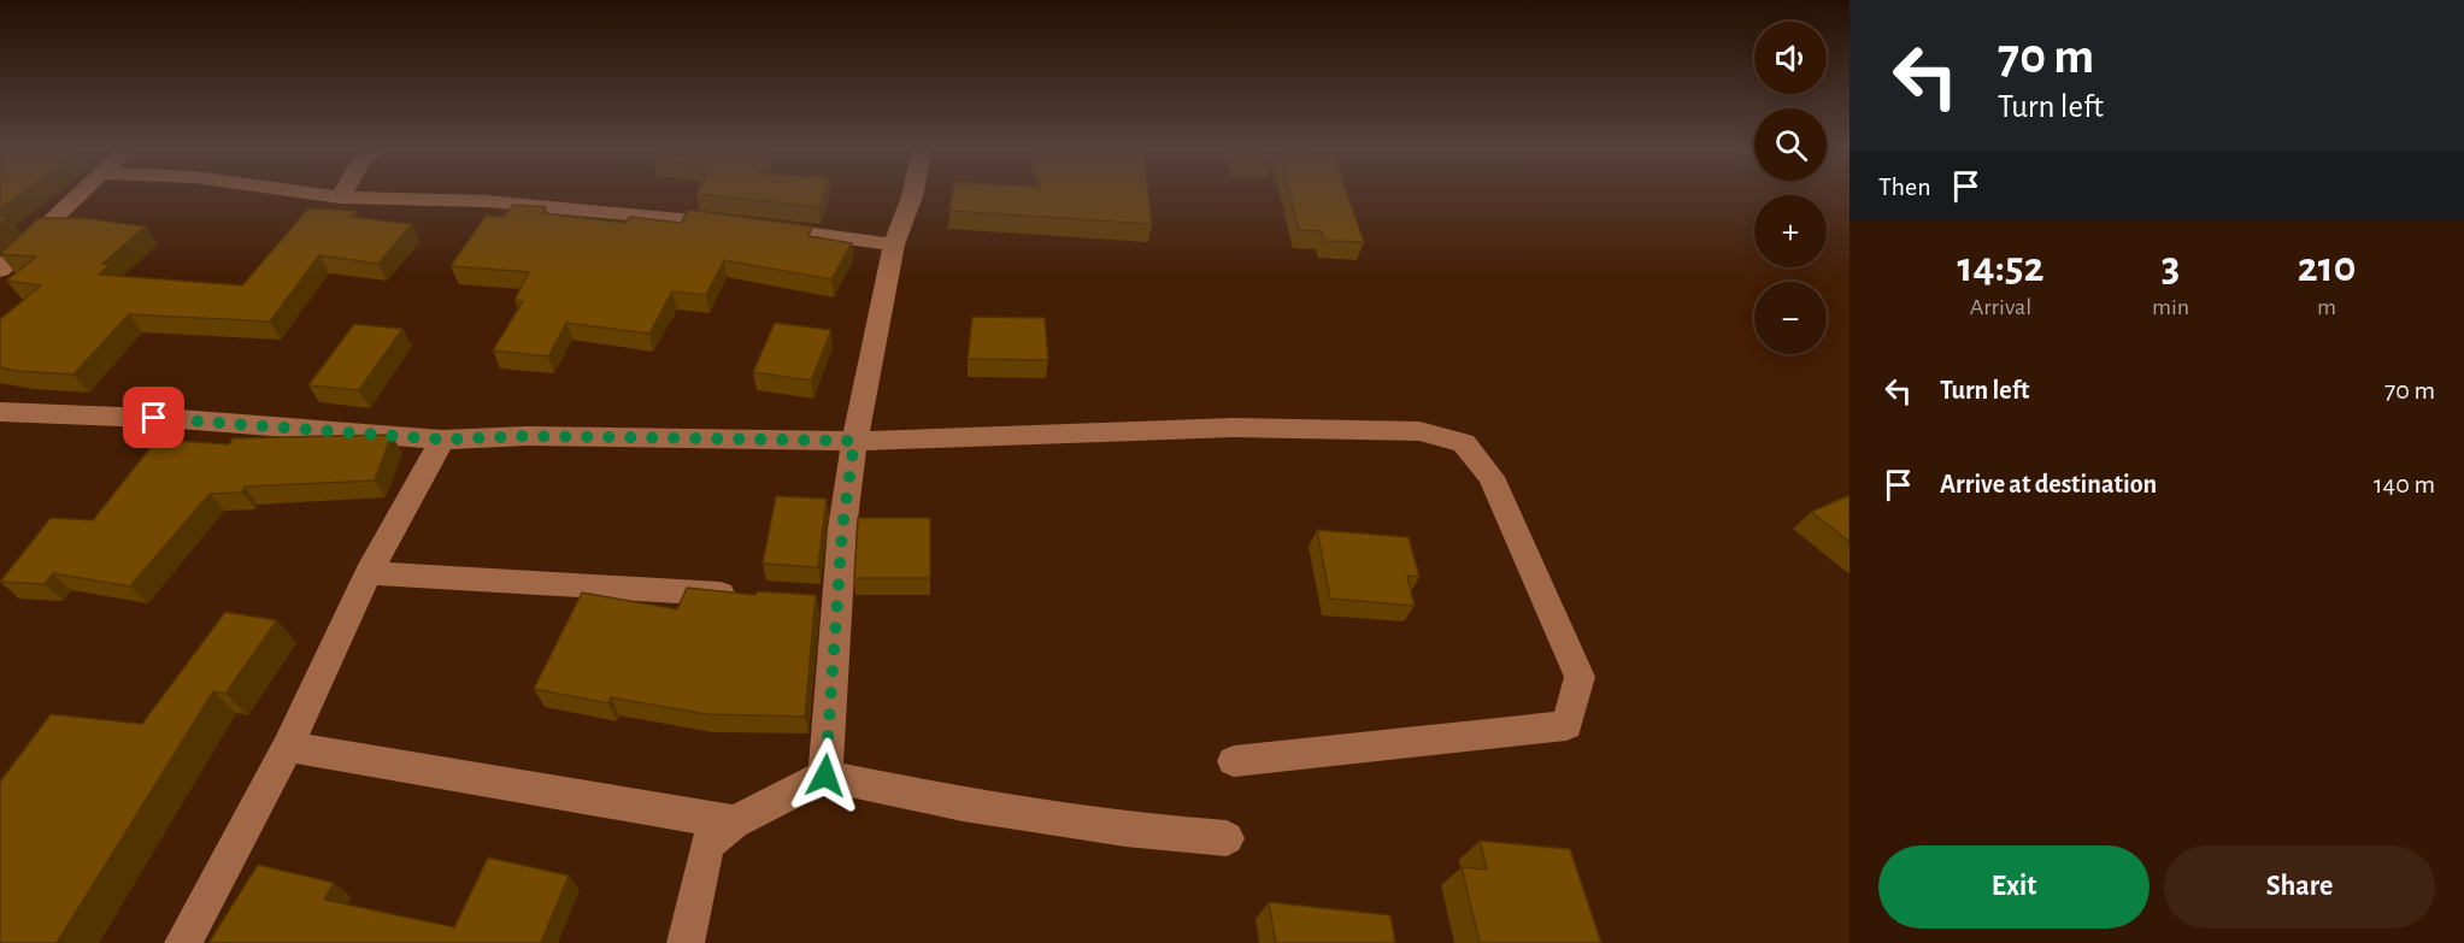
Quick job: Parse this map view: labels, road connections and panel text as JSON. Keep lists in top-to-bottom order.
{
  "page": {
    "turn": ["70 m", "Turn left"],
    "map_buttons": ["+", "−"],
    "then": "Then",
    "eta": [
      "14:52",
      "Arrival",
      "3",
      "min",
      "210",
      "m"
    ],
    "list": [
      {
        "name": "Turn left",
        "value": "70 m"
      },
      {
        "name": "Arrive at destination",
        "value": "140 m"
      }
    ],
    "buttons": ["Exit", "Share"]
  }
}
